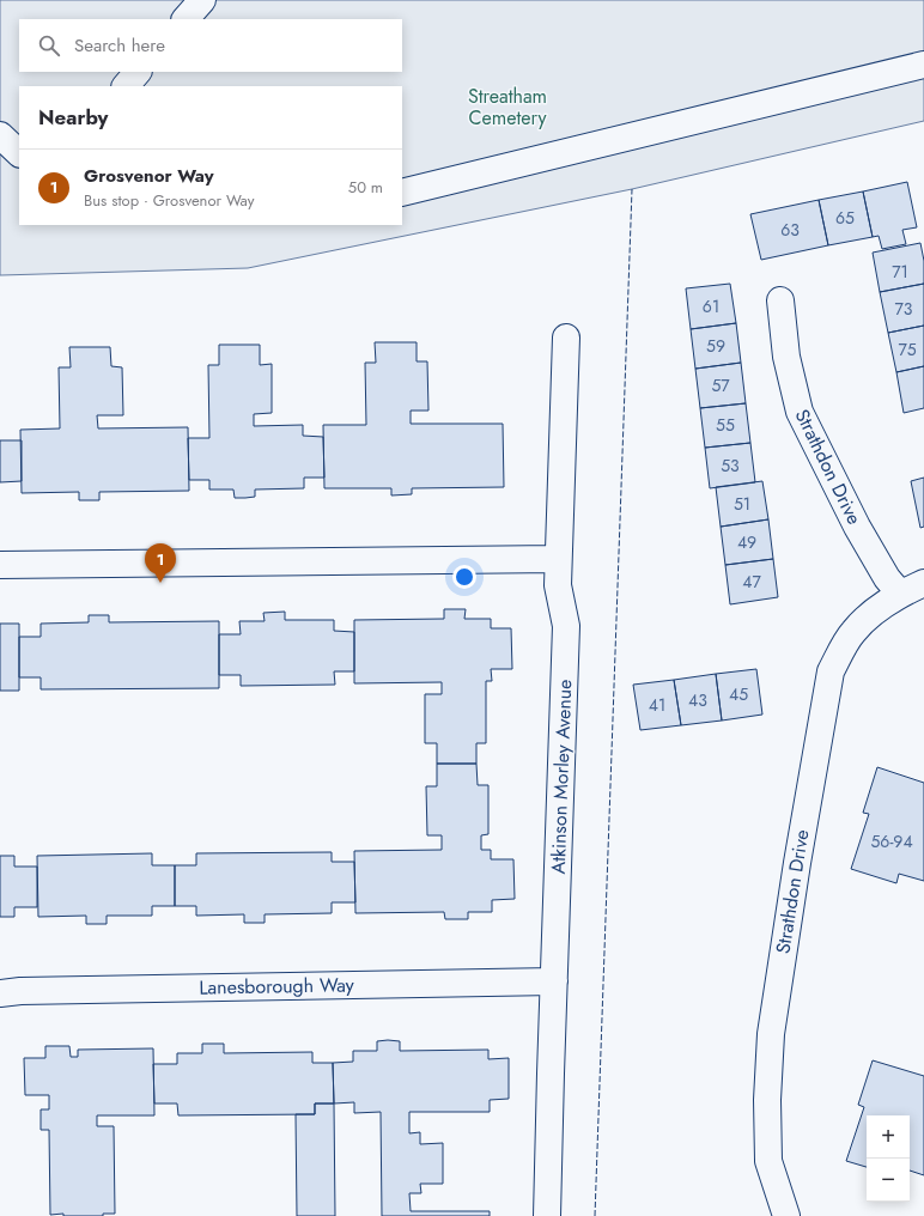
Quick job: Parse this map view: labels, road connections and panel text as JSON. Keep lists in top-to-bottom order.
{
  "streets": {
    "street": ["Strathdon Drive", "Atkinson Morley Avenue", "Lanesborough Way"]
  },
  "crossings": [
    ["Atkinson Morley Avenue", "Lanesborough Way"]
  ],
  "parks": ["Streatham Cemetery"],
  "house_numbers": [
    "65",
    "63",
    "71",
    "61",
    "73",
    "59",
    "75",
    "57",
    "55",
    "53",
    "51",
    "49",
    "47",
    "45",
    "43",
    "41",
    "56-94"
  ],
  "page": {
    "search": "Search here",
    "heading": "Nearby",
    "list": [
      {
        "mark": "1",
        "name": "Grosvenor Way",
        "note": "Bus stop · Grosvenor Way",
        "value": "50 m"
      }
    ],
    "pins": "1",
    "map_buttons": ["+", "−"]
  }
}
